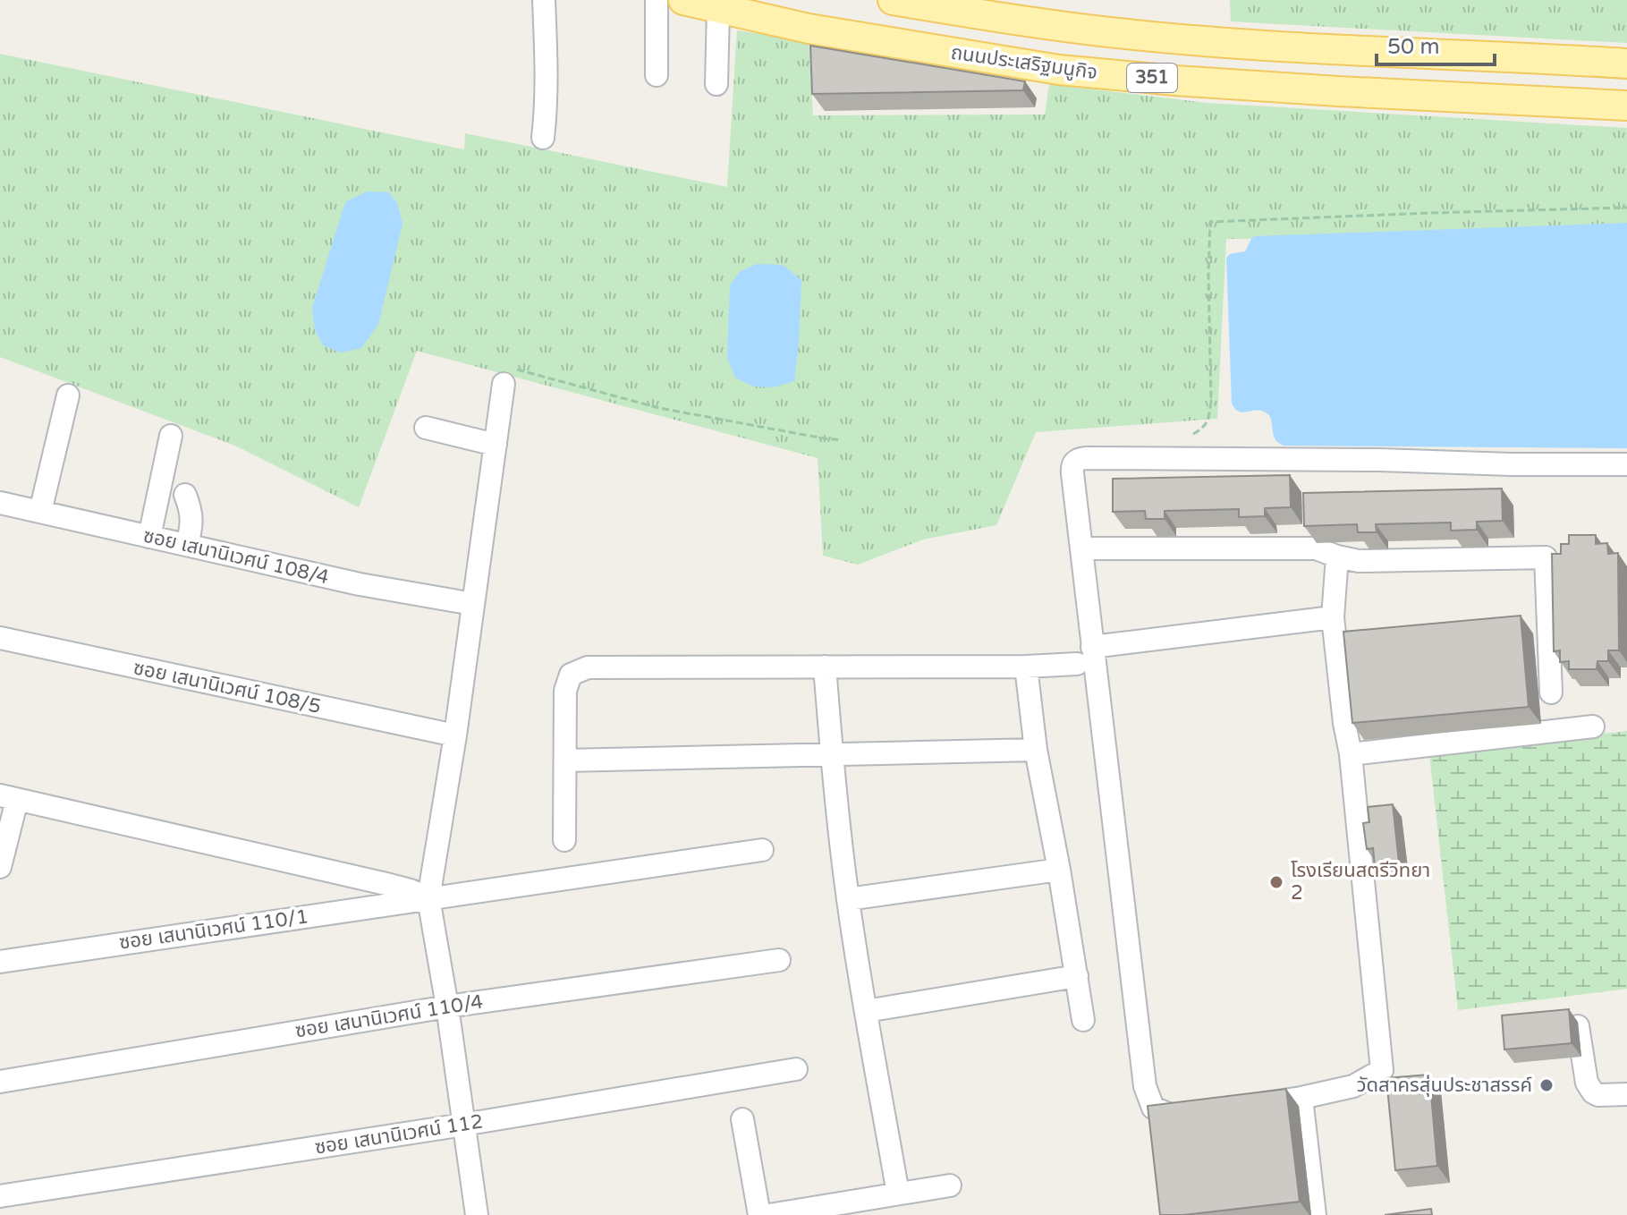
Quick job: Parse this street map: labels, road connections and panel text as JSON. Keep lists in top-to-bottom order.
{
  "streets": {
    "main road": ["ถนนประเสริฐมนูกิจ", "351"],
    "street": [
      "ซอย เสนานิเวศน์ 108/4",
      "ซอย เสนานิเวศน์ 108/5",
      "ซอย เสนานิเวศน์ 110/1",
      "ซอย เสนานิเวศน์ 110/4",
      "ซอย เสนานิเวศน์ 112"
    ]
  },
  "places": ["โรงเรียนสตรีวิทยา 2", "วัดสาครสุ่นประชาสรรค์"],
  "scale_bar": "50 m"
}
